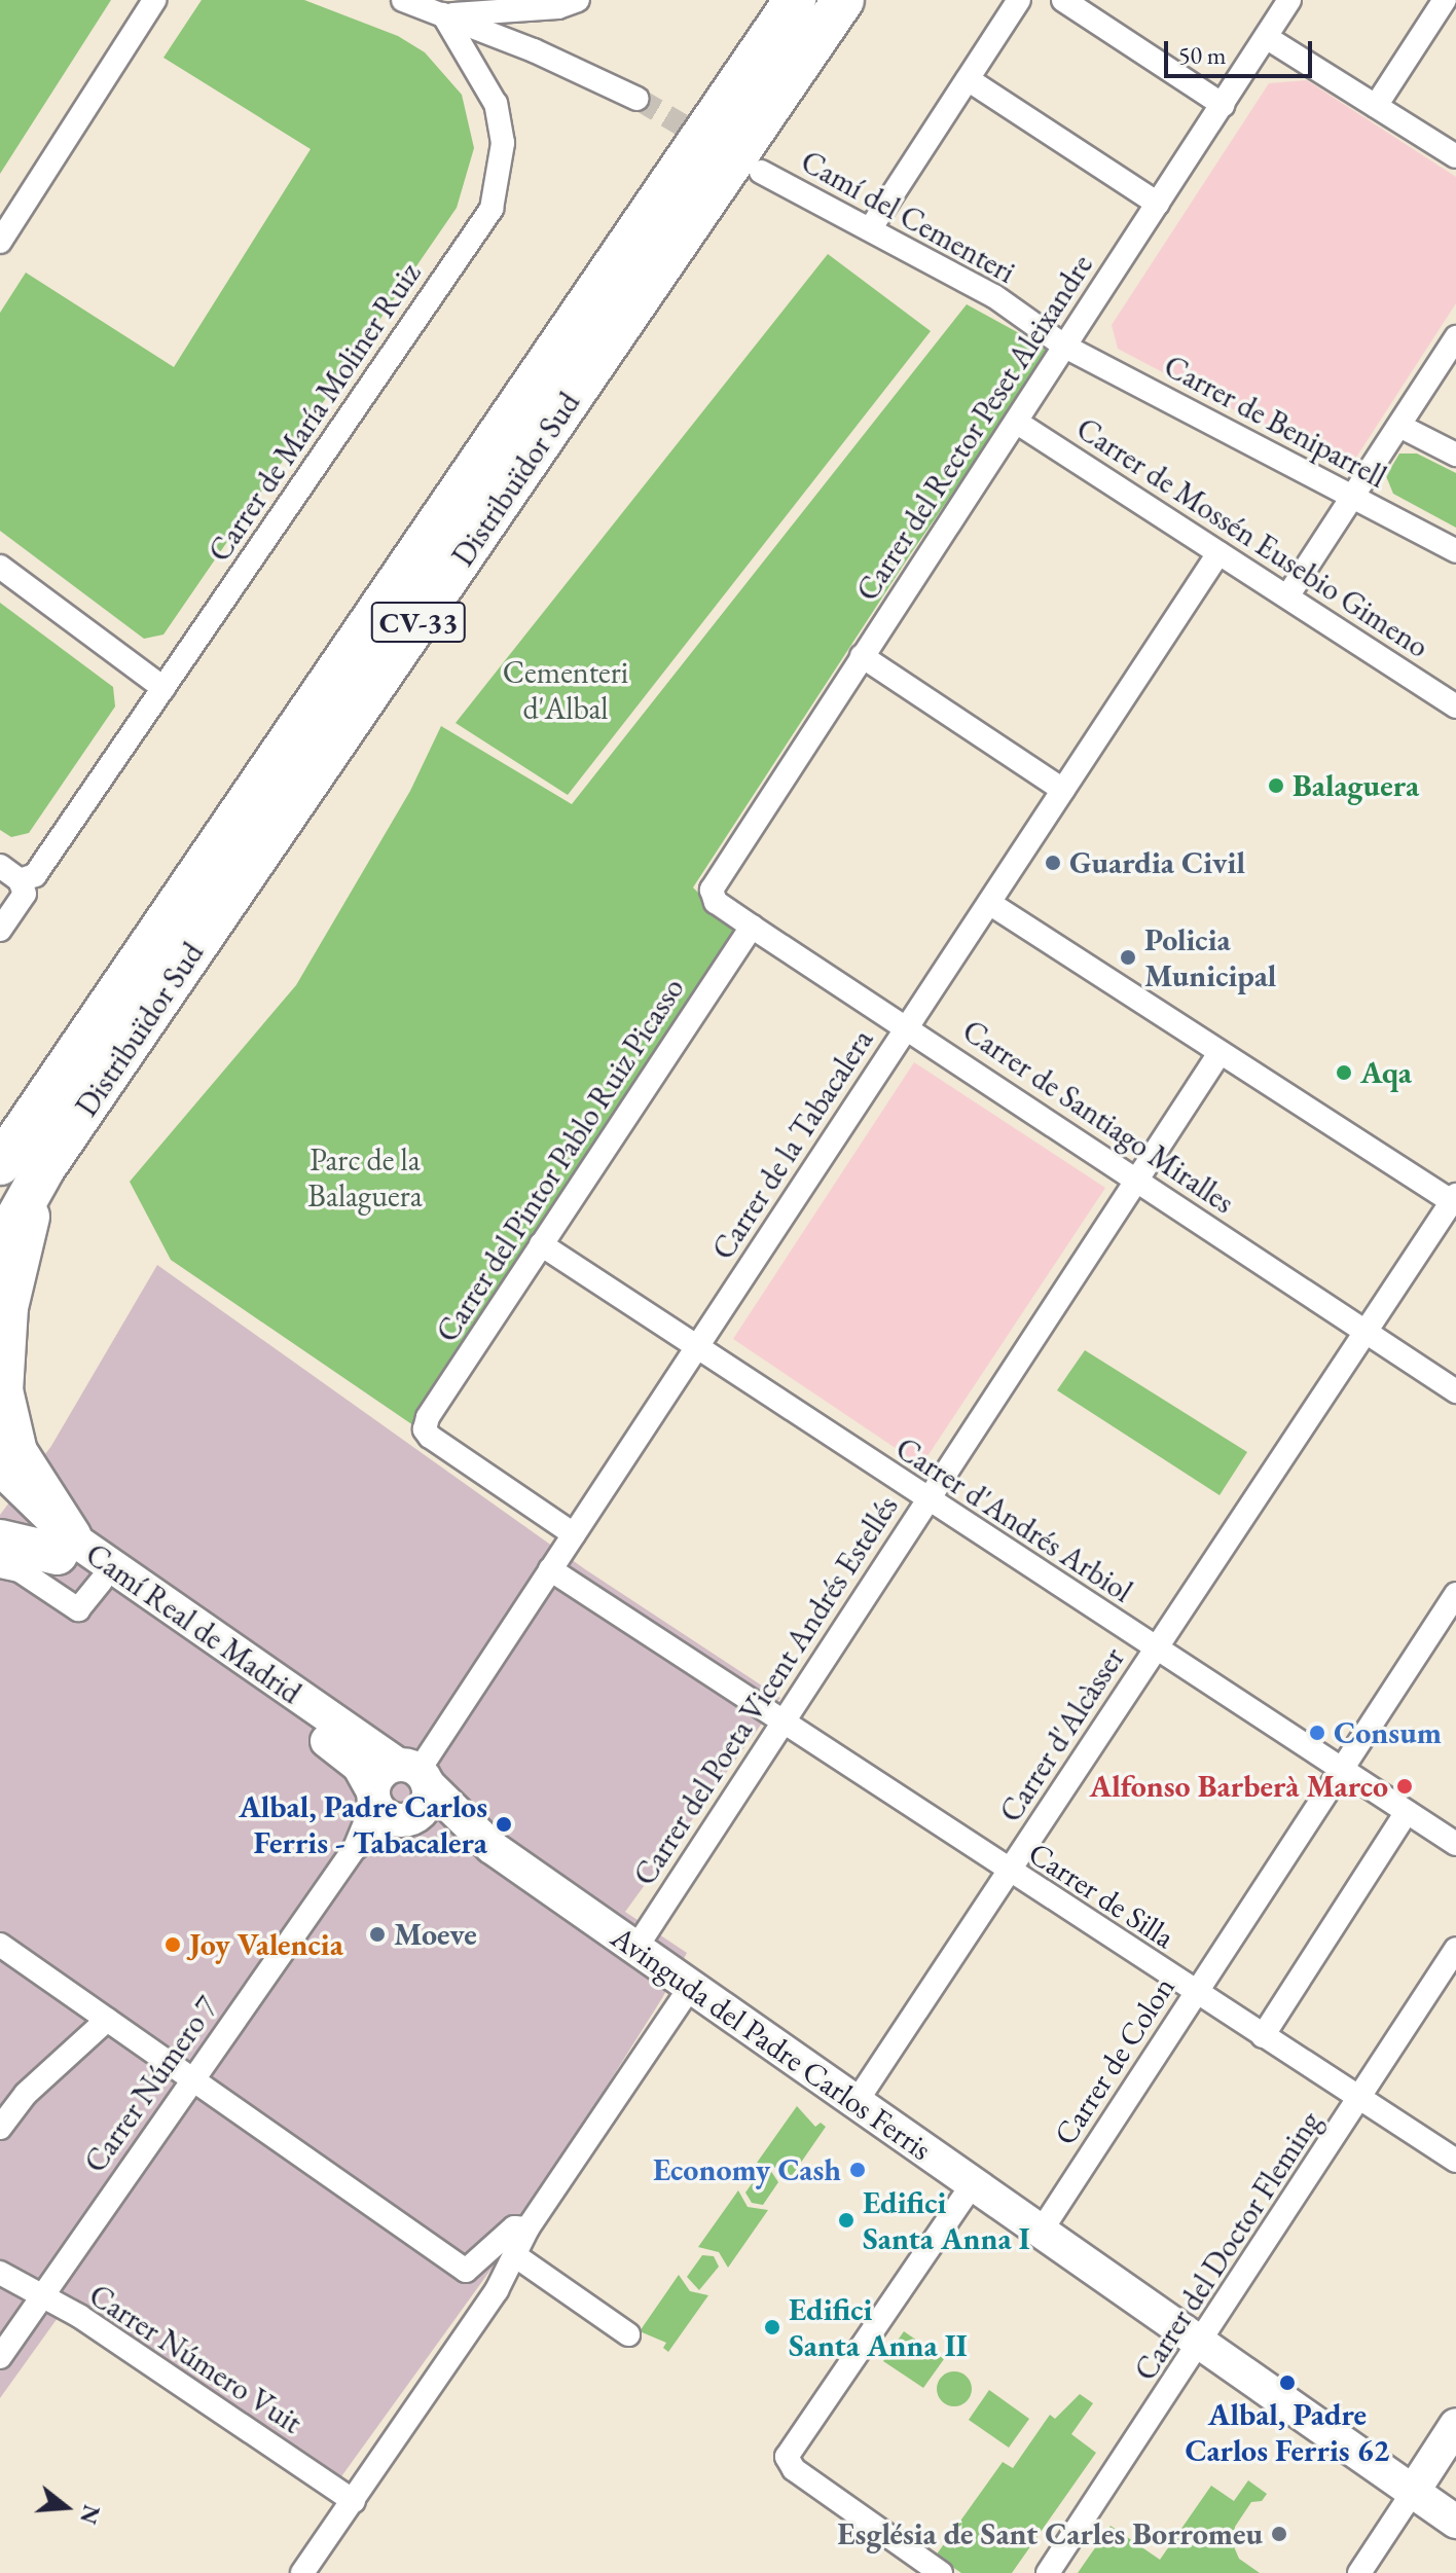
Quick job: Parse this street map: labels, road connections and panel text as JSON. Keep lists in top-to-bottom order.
{
  "streets": {
    "highway": ["Distribuïdor Sud", "CV-33"],
    "street": [
      "Camí del Cementeri",
      "Carrer de María Moliner Ruiz",
      "Carrer de Beniparrell",
      "Carrer del Rector Peset Aleixandre",
      "Carrer de Mossén Eusebio Gimeno",
      "Carrer de Santiago Miralles",
      "Carrer de la Tabacalera",
      "Carrer del Pintor Pablo Ruiz Picasso",
      "Carrer d'Andrés Arbiol",
      "Camí Real de Madrid",
      "Carrer del Poeta Vicent Andrés Estellés",
      "Carrer d'Alcàsser",
      "Carrer de Silla",
      "Avinguda del Padre Carlos Ferris",
      "Carrer de Colon",
      "Carrer Número 7",
      "Carrer del Doctor Fleming",
      "Carrer Número Vuit"
    ]
  },
  "crossings": [
    ["Camí del Cementeri", "Carrer de Beniparrell"],
    ["Camí del Cementeri", "Carrer del Rector Peset Aleixandre"],
    ["Carrer de Beniparrell", "Carrer del Rector Peset Aleixandre"],
    ["Carrer del Rector Peset Aleixandre", "Carrer de Mossén Eusebio Gimeno"],
    ["Carrer del Rector Peset Aleixandre", "Carrer de Santiago Miralles"],
    ["Carrer de Mossén Eusebio Gimeno", "Carrer de la Tabacalera"],
    ["Carrer de Santiago Miralles", "Carrer de la Tabacalera"],
    ["Carrer de Santiago Miralles", "Carrer del Pintor Pablo Ruiz Picasso"],
    ["Carrer de Santiago Miralles", "Carrer del Poeta Vicent Andrés Estellés"],
    ["Carrer de Santiago Miralles", "Carrer d'Alcàsser"],
    ["Carrer de la Tabacalera", "Carrer del Pintor Pablo Ruiz Picasso"],
    ["Carrer de la Tabacalera", "Carrer d'Andrés Arbiol"],
    ["Carrer de la Tabacalera", "Camí Real de Madrid"],
    ["Carrer de la Tabacalera", "Carrer de Silla"],
    ["Carrer de la Tabacalera", "Avinguda del Padre Carlos Ferris"],
    ["Carrer del Pintor Pablo Ruiz Picasso", "Carrer d'Andrés Arbiol"],
    ["Carrer d'Andrés Arbiol", "Carrer del Poeta Vicent Andrés Estellés"],
    ["Carrer d'Andrés Arbiol", "Carrer d'Alcàsser"],
    ["Carrer d'Andrés Arbiol", "Carrer de Colon"],
    ["Camí Real de Madrid", "Avinguda del Padre Carlos Ferris"],
    ["Camí Real de Madrid", "Carrer Número 7"],
    ["Carrer del Poeta Vicent Andrés Estellés", "Carrer de Silla"],
    ["Carrer del Poeta Vicent Andrés Estellés", "Avinguda del Padre Carlos Ferris"],
    ["Carrer d'Alcàsser", "Carrer de Silla"],
    ["Carrer d'Alcàsser", "Avinguda del Padre Carlos Ferris"],
    ["Carrer de Silla", "Carrer de Colon"],
    ["Carrer de Silla", "Carrer del Doctor Fleming"],
    ["Avinguda del Padre Carlos Ferris", "Carrer de Colon"],
    ["Avinguda del Padre Carlos Ferris", "Carrer Número 7"],
    ["Avinguda del Padre Carlos Ferris", "Carrer del Doctor Fleming"],
    ["Carrer Número 7", "Carrer Número Vuit"]
  ],
  "parks": ["Cementeri d'Albal", "Parc de la Balaguera"],
  "places": [
    "Balaguera",
    "Guardia Civil",
    "Policia Municipal",
    "Aqa",
    "Consum",
    "Alfonso Barberà Marco",
    "Albal, Padre Carlos Ferris - Tabacalera",
    "Moeve",
    "Joy Valencia",
    "Economy Cash",
    "Edifici Santa Anna I",
    "Edifici Santa Anna II",
    "Albal, Padre Carlos Ferris 62",
    "Església de Sant Carles Borromeu"
  ],
  "scale_bar": "50 m",
  "north": "right"
}
